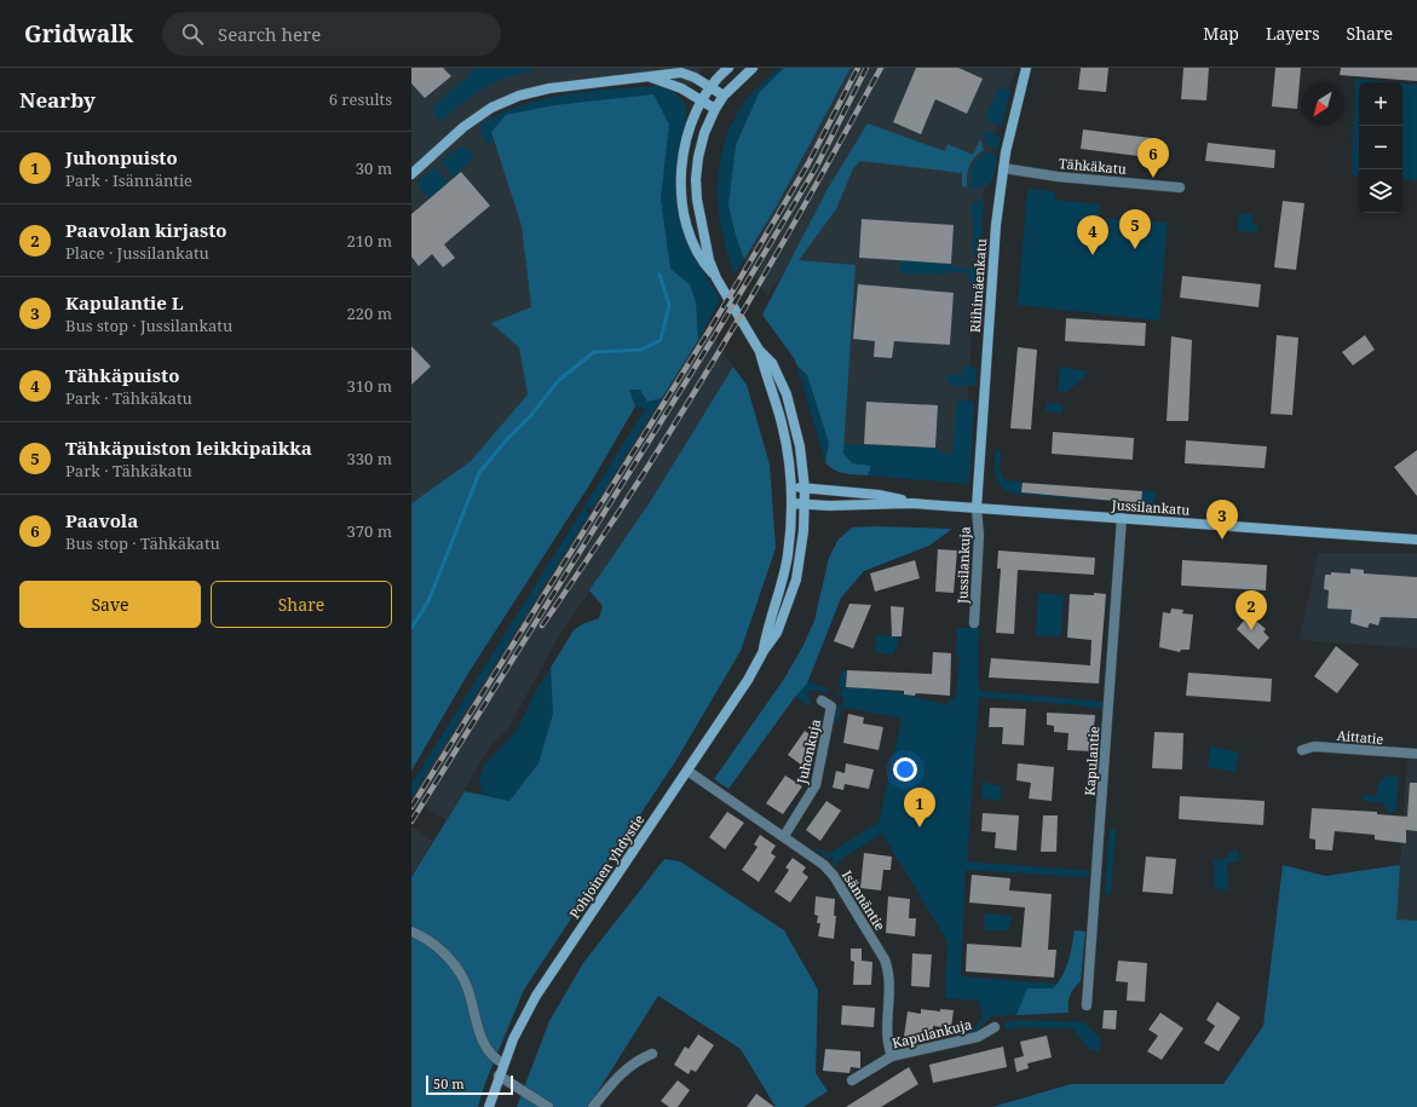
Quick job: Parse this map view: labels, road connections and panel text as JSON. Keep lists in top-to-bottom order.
{
  "streets": {
    "main road": ["Riihimäenkatu", "Jussilankatu", "Pohjoinen yhdystie"],
    "street": [
      "Tähkäkatu",
      "Jussilankuja",
      "Aittatie",
      "Juhonkuja",
      "Kapulantie",
      "Isännäntie",
      "Kapulankuja"
    ]
  },
  "crossings": [
    ["Tähkäkatu", "Riihimäenkatu"],
    ["Riihimäenkatu", "Jussilankatu"],
    ["Riihimäenkatu", "Jussilankuja"],
    ["Jussilankatu", "Jussilankuja"],
    ["Jussilankatu", "Kapulantie"],
    ["Jussilankatu", "Pohjoinen yhdystie"],
    ["Juhonkuja", "Isännäntie"],
    ["Pohjoinen yhdystie", "Isännäntie"],
    ["Isännäntie", "Kapulankuja"]
  ],
  "scale_bar": "50 m",
  "north": "bottom left",
  "page": {
    "header": "Gridwalk",
    "search": "Search here",
    "nav": ["Map", "Layers", "Share"],
    "heading": ["Nearby", "6 results"],
    "map_buttons": ["+", "−"],
    "list": [
      {
        "mark": "1",
        "name": "Juhonpuisto",
        "note": "Park · Isännäntie",
        "value": "30 m"
      },
      {
        "mark": "2",
        "name": "Paavolan kirjasto",
        "note": "Place · Jussilankatu",
        "value": "210 m"
      },
      {
        "mark": "3",
        "name": "Kapulantie L",
        "note": "Bus stop · Jussilankatu",
        "value": "220 m"
      },
      {
        "mark": "4",
        "name": "Tähkäpuisto",
        "note": "Park · Tähkäkatu",
        "value": "310 m"
      },
      {
        "mark": "5",
        "name": "Tähkäpuiston leikkipaikka",
        "note": "Park · Tähkäkatu",
        "value": "330 m"
      },
      {
        "mark": "6",
        "name": "Paavola",
        "note": "Bus stop · Tähkäkatu",
        "value": "370 m"
      }
    ],
    "pins": [
      "6",
      "5",
      "4",
      "3",
      "2",
      "1"
    ],
    "buttons": ["Save", "Share"],
    "scale": "50 m"
  }
}
